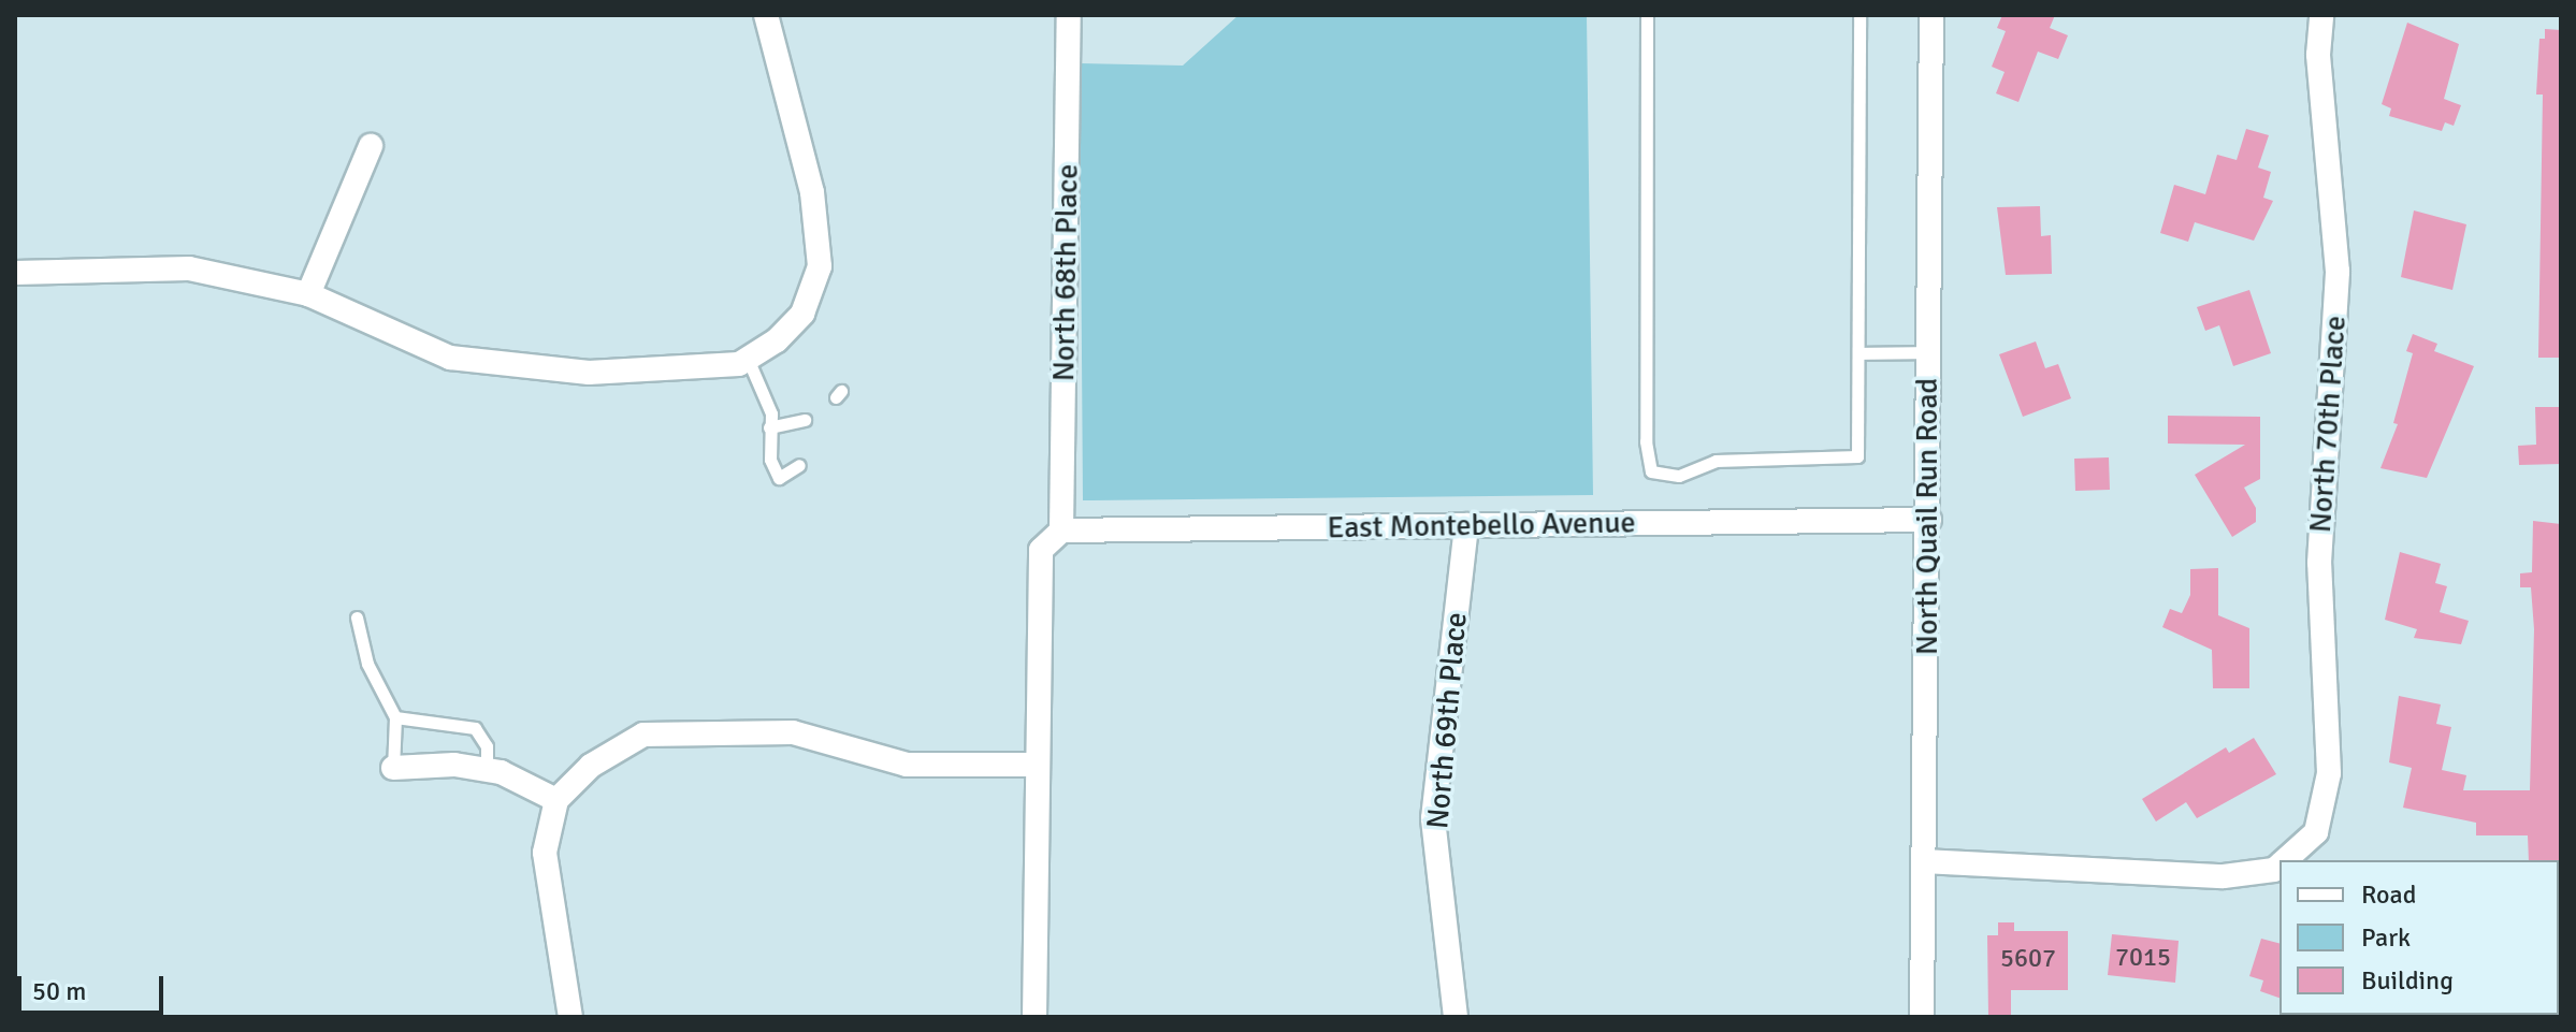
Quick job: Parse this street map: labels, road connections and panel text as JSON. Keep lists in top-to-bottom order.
{
  "streets": {
    "street": [
      "North 68th Place",
      "North 70th Place",
      "North Quail Run Road",
      "East Montebello Avenue",
      "North 69th Place"
    ]
  },
  "crossings": [
    ["North 68th Place", "East Montebello Avenue"],
    ["North Quail Run Road", "East Montebello Avenue"],
    ["East Montebello Avenue", "North 69th Place"]
  ],
  "house_numbers": ["7015", "5607"],
  "legend": ["Road", "Park", "Building"],
  "scale_bar": "50 m"
}
